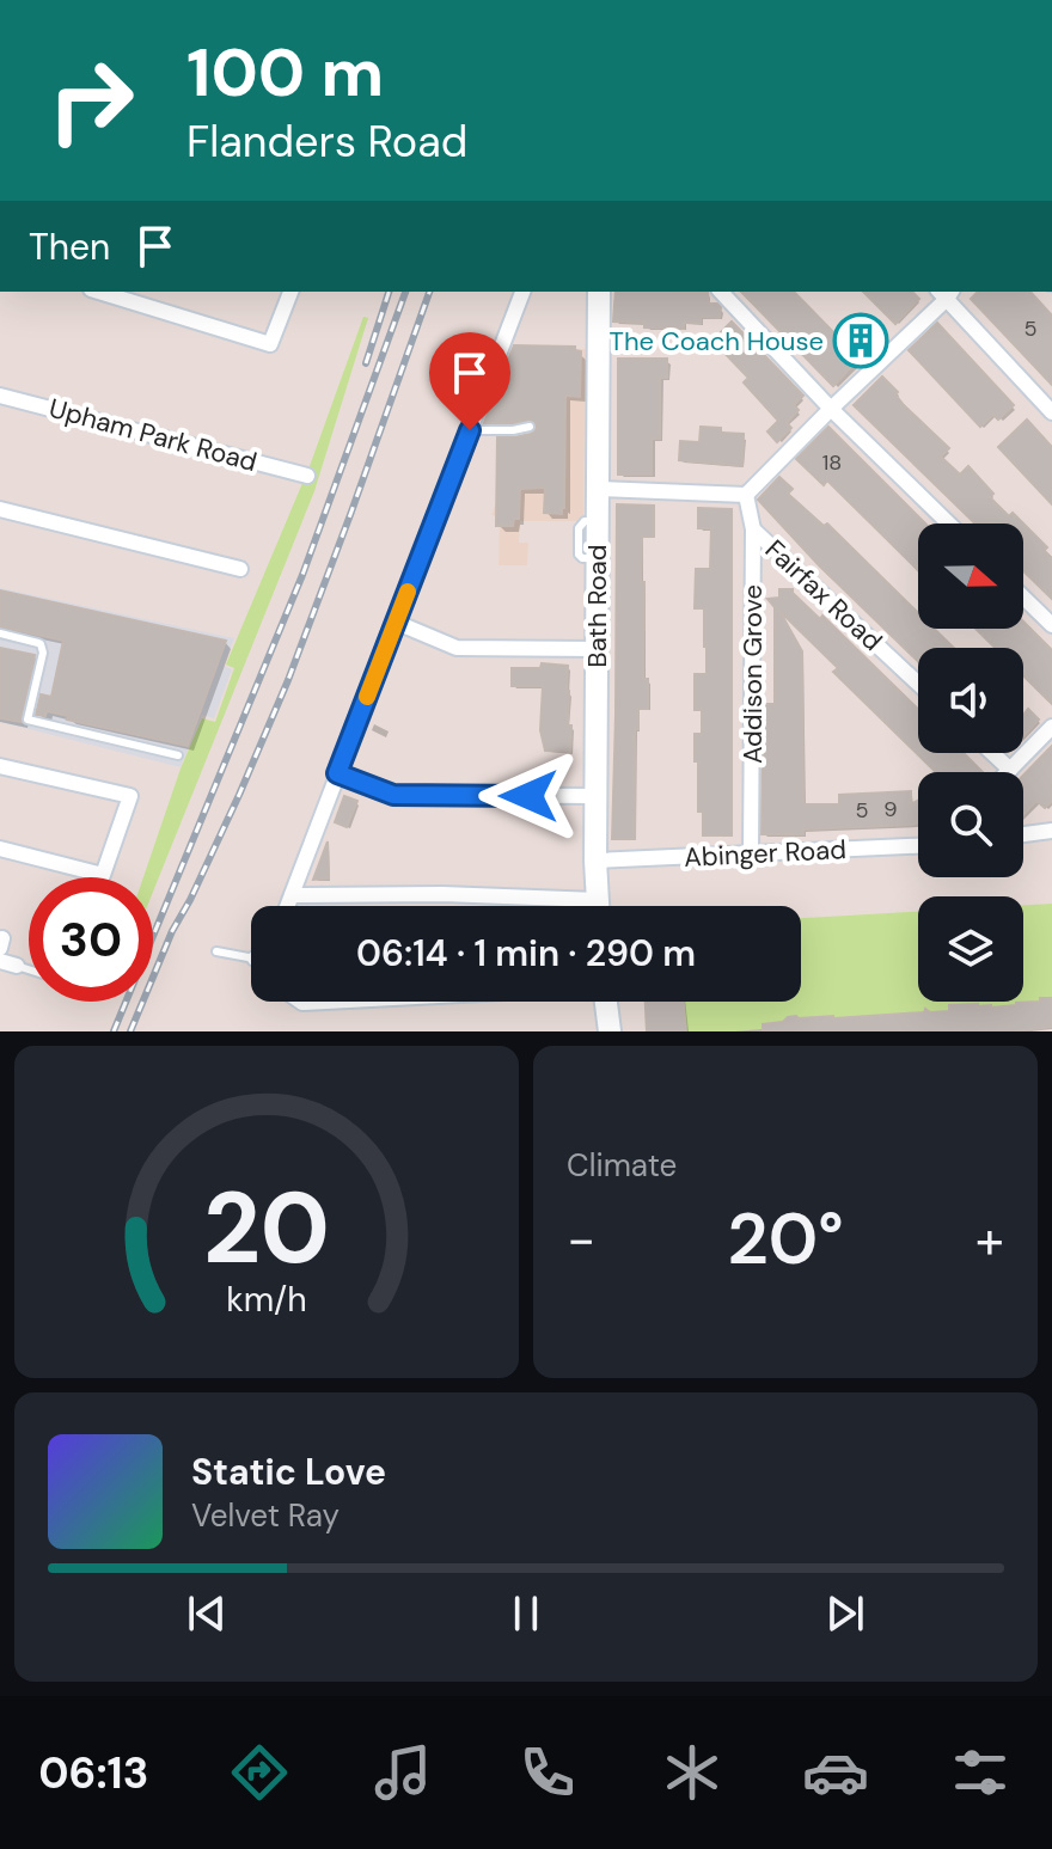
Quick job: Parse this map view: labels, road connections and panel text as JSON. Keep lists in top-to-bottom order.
{
  "streets": {
    "main road": ["Bath Road"],
    "street": [
      "Upham Park Road",
      "Fairfax Road",
      "Addison Grove",
      "Abinger Road"
    ]
  },
  "crossings": [
    ["Fairfax Road", "Addison Grove"],
    ["Bath Road", "Abinger Road"],
    ["Addison Grove", "Abinger Road"]
  ],
  "places": {
    "building": ["The Coach House"]
  },
  "house_numbers": [
    "5",
    "18",
    "9",
    "5"
  ],
  "north": "right",
  "page": {
    "turn": ["100 m", "Flanders Road"],
    "then": "Then",
    "limit": "30",
    "trip": "06:14 · 1 min · 290 m",
    "tile": "Climate",
    "heat": ["−", "20°", "+"],
    "song": ["Static Love", "Velvet Ray"],
    "tabs": "06:13",
    "gauge": ["20", "km/h"]
  }
}
